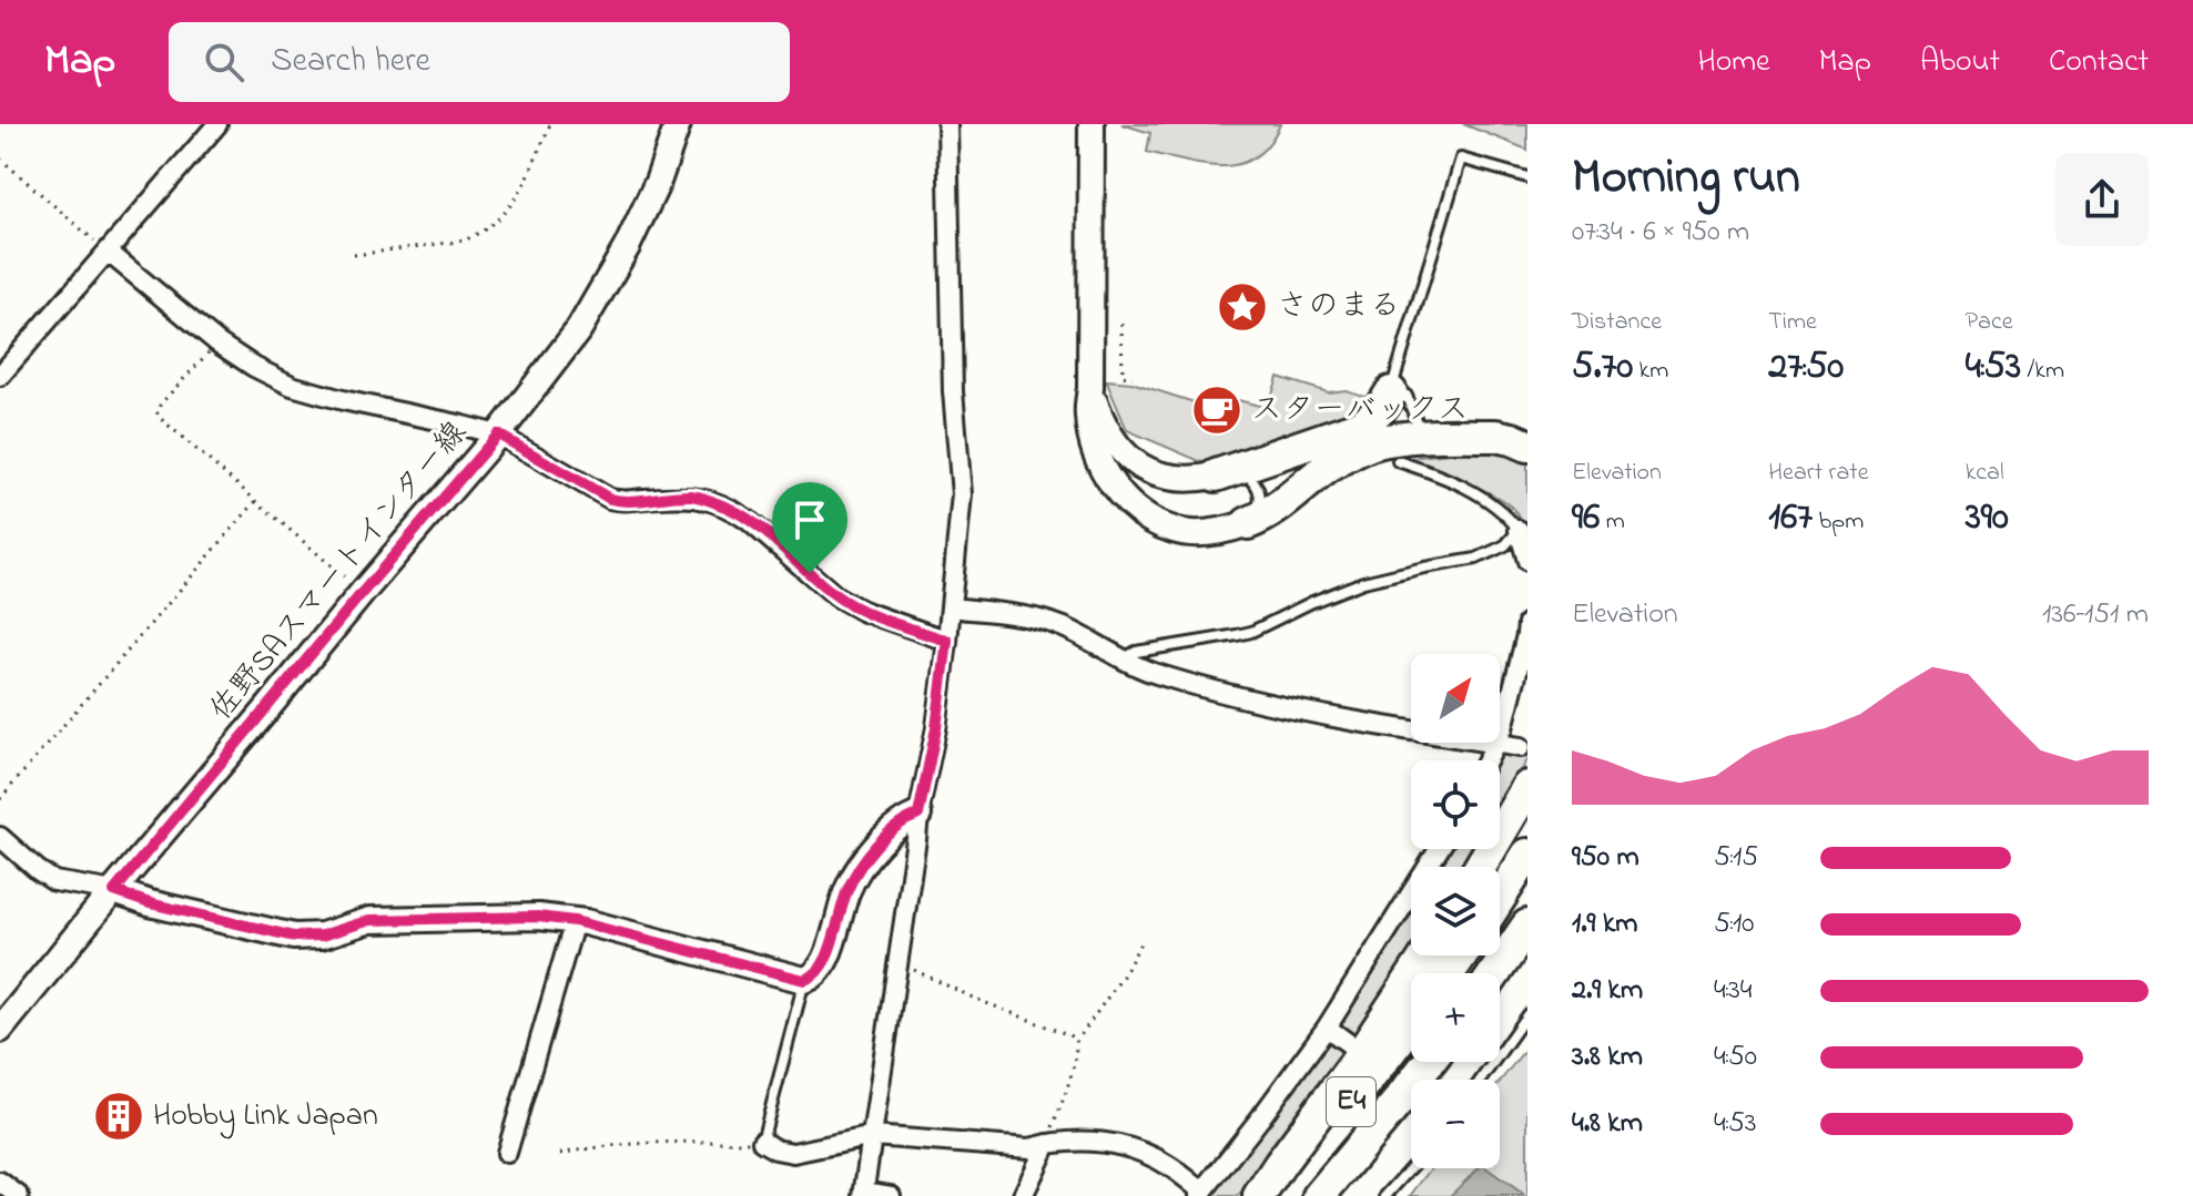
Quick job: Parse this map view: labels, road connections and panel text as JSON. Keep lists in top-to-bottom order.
{
  "streets": {
    "highway": ["E4"],
    "main road": ["佐野SAスマートインター線"]
  },
  "places": {
    "place": ["さのまる"],
    "cafe": ["スターバックス"],
    "building": ["Hobby Link Japan"]
  },
  "north": "top right",
  "page": {
    "header": "Map",
    "search": "Search here",
    "nav": [
      "Home",
      "Map",
      "About",
      "Contact"
    ],
    "heading": ["Morning run", "07:34 · 6 × 950 m"],
    "stats": [
      ["Distance", "5.70 km"],
      ["Time", "27:50"],
      ["Pace", "4:53 /km"],
      ["Elevation", "96 m"],
      ["Heart rate", "167 bpm"],
      ["kcal", "390"]
    ],
    "chart": ["Elevation", "136–151 m"],
    "map_buttons": ["+", "−"],
    "list": [
      {
        "name": "950 m",
        "note": "5:15"
      },
      {
        "name": "1.9 km",
        "note": "5:10"
      },
      {
        "name": "2.9 km",
        "note": "4:34"
      },
      {
        "name": "3.8 km",
        "note": "4:50"
      },
      {
        "name": "4.8 km",
        "note": "4:53"
      }
    ]
  }
}
